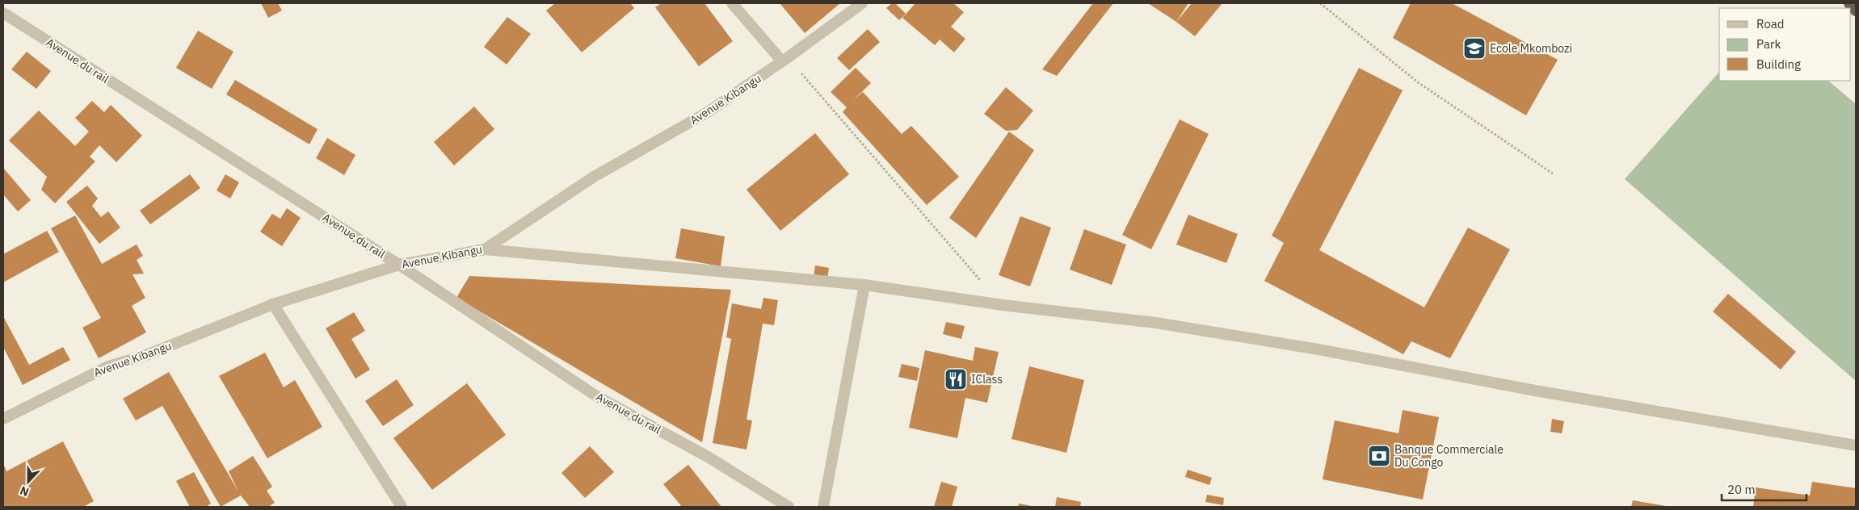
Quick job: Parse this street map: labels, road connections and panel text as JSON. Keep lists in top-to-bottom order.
{
  "streets": {
    "street": ["Avenue du rail", "Avenue Kibangu"]
  },
  "crossings": [
    ["Avenue du rail", "Avenue Kibangu"]
  ],
  "places": {
    "school or university": ["Ecole Mkombozi"],
    "restaurant": ["IClass"],
    "bank": ["Banque Commerciale Du Congo"]
  },
  "legend": ["Road", "Park", "Building"],
  "scale_bar": "20 m",
  "north": "bottom"
}
